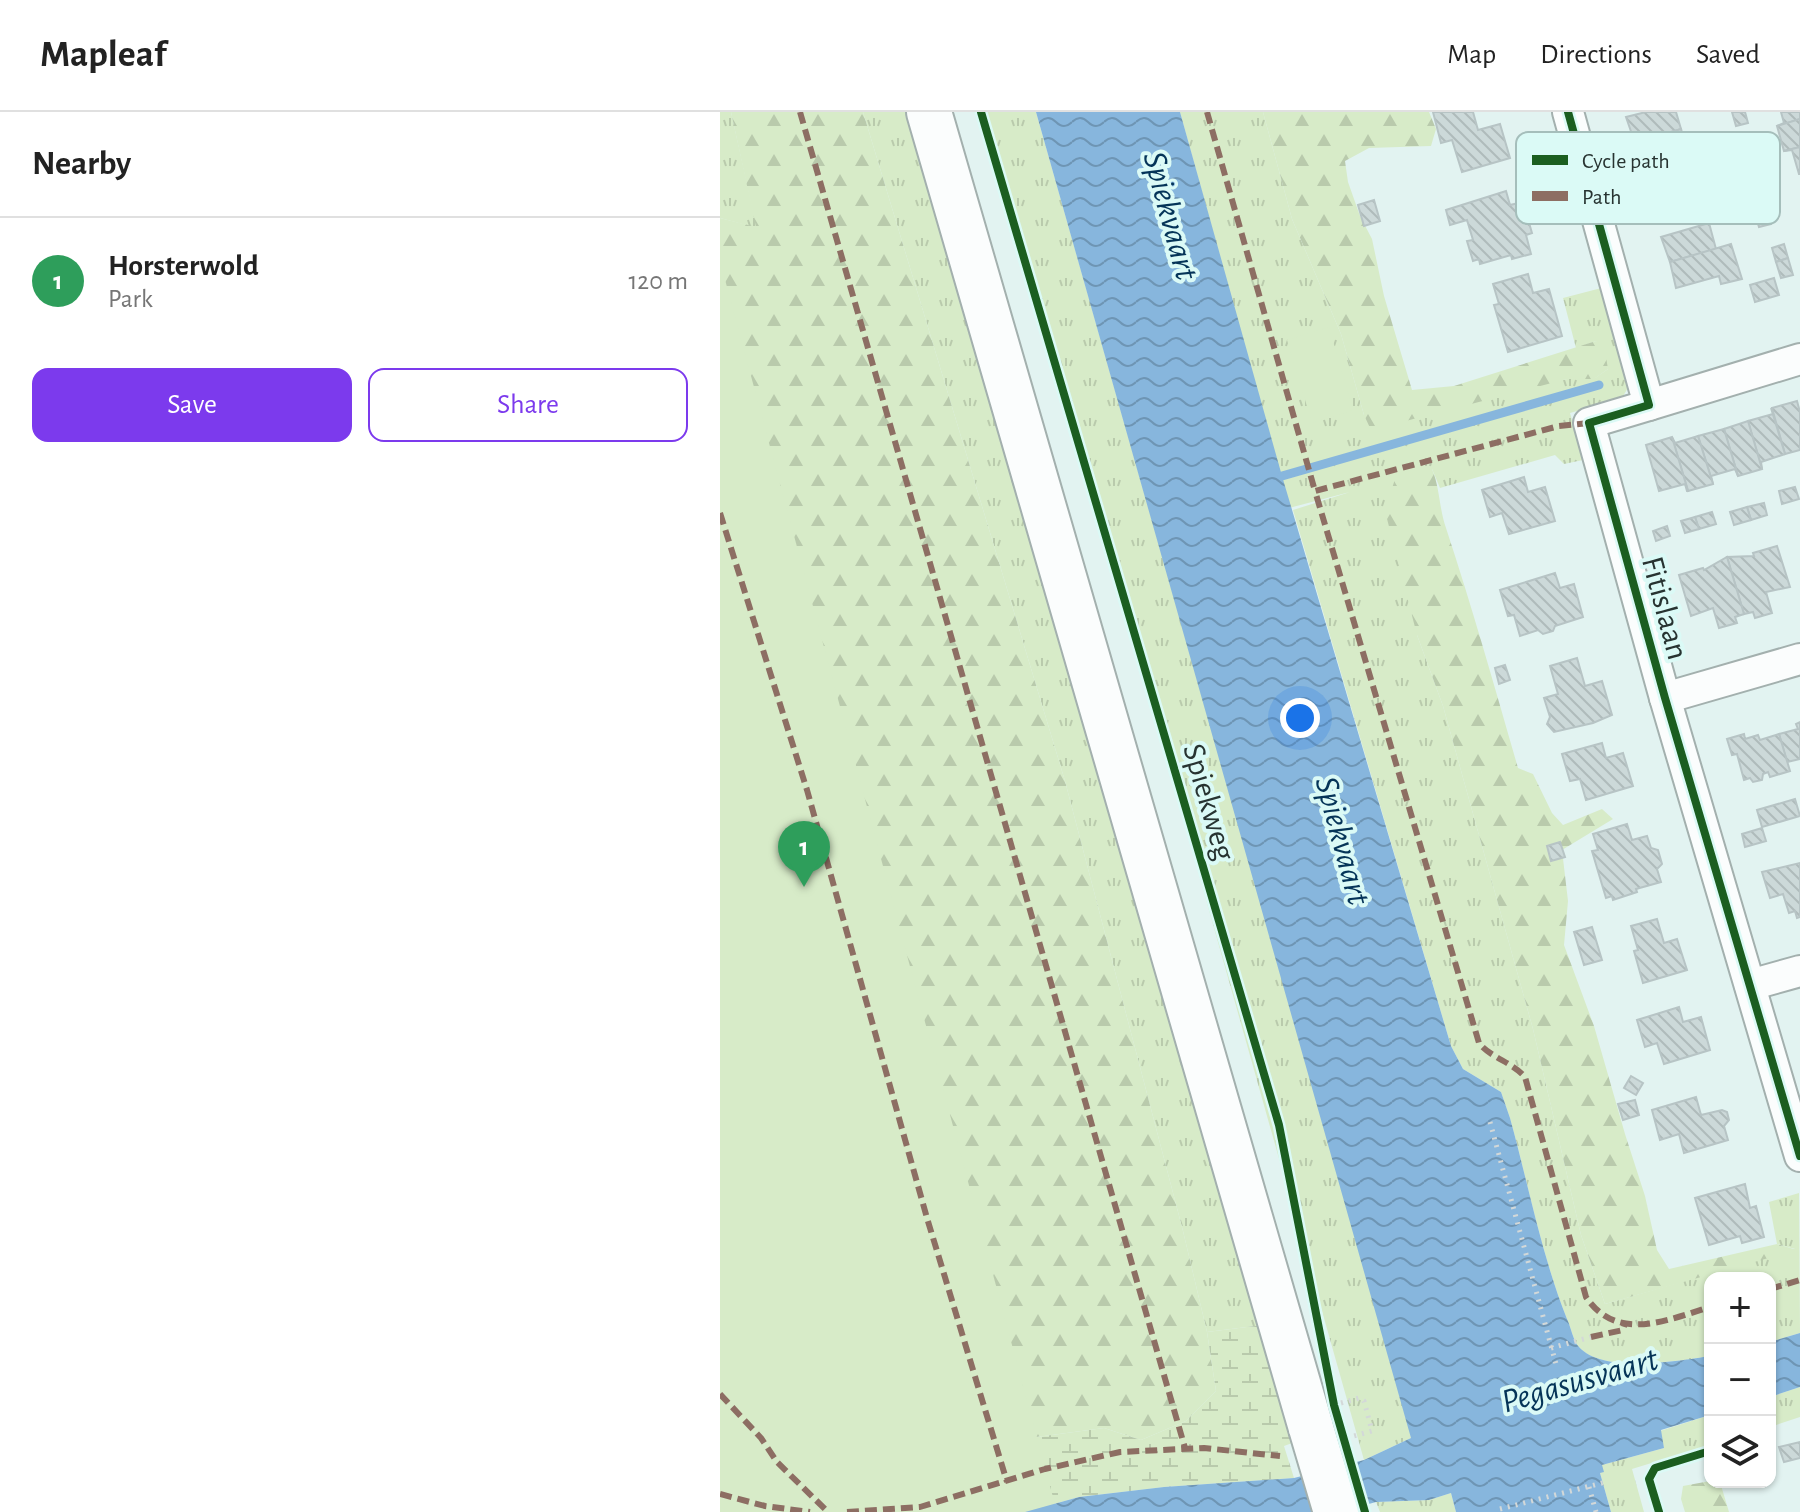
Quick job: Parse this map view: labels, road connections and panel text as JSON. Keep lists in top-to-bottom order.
{
  "streets": {
    "street": ["Fitislaan"],
    "cycle path": ["Spiekweg"]
  },
  "water": ["Spiekvaart", "Pegasusvaart"],
  "legend": ["Cycle path", "Path"],
  "page": {
    "header": "Mapleaf",
    "nav": ["Map", "Directions", "Saved"],
    "heading": "Nearby",
    "list": [
      {
        "mark": "1",
        "name": "Horsterwold",
        "note": "Park",
        "value": "120 m"
      }
    ],
    "buttons": ["Save", "Share"],
    "pins": "1",
    "map_buttons": ["+", "−"]
  }
}
